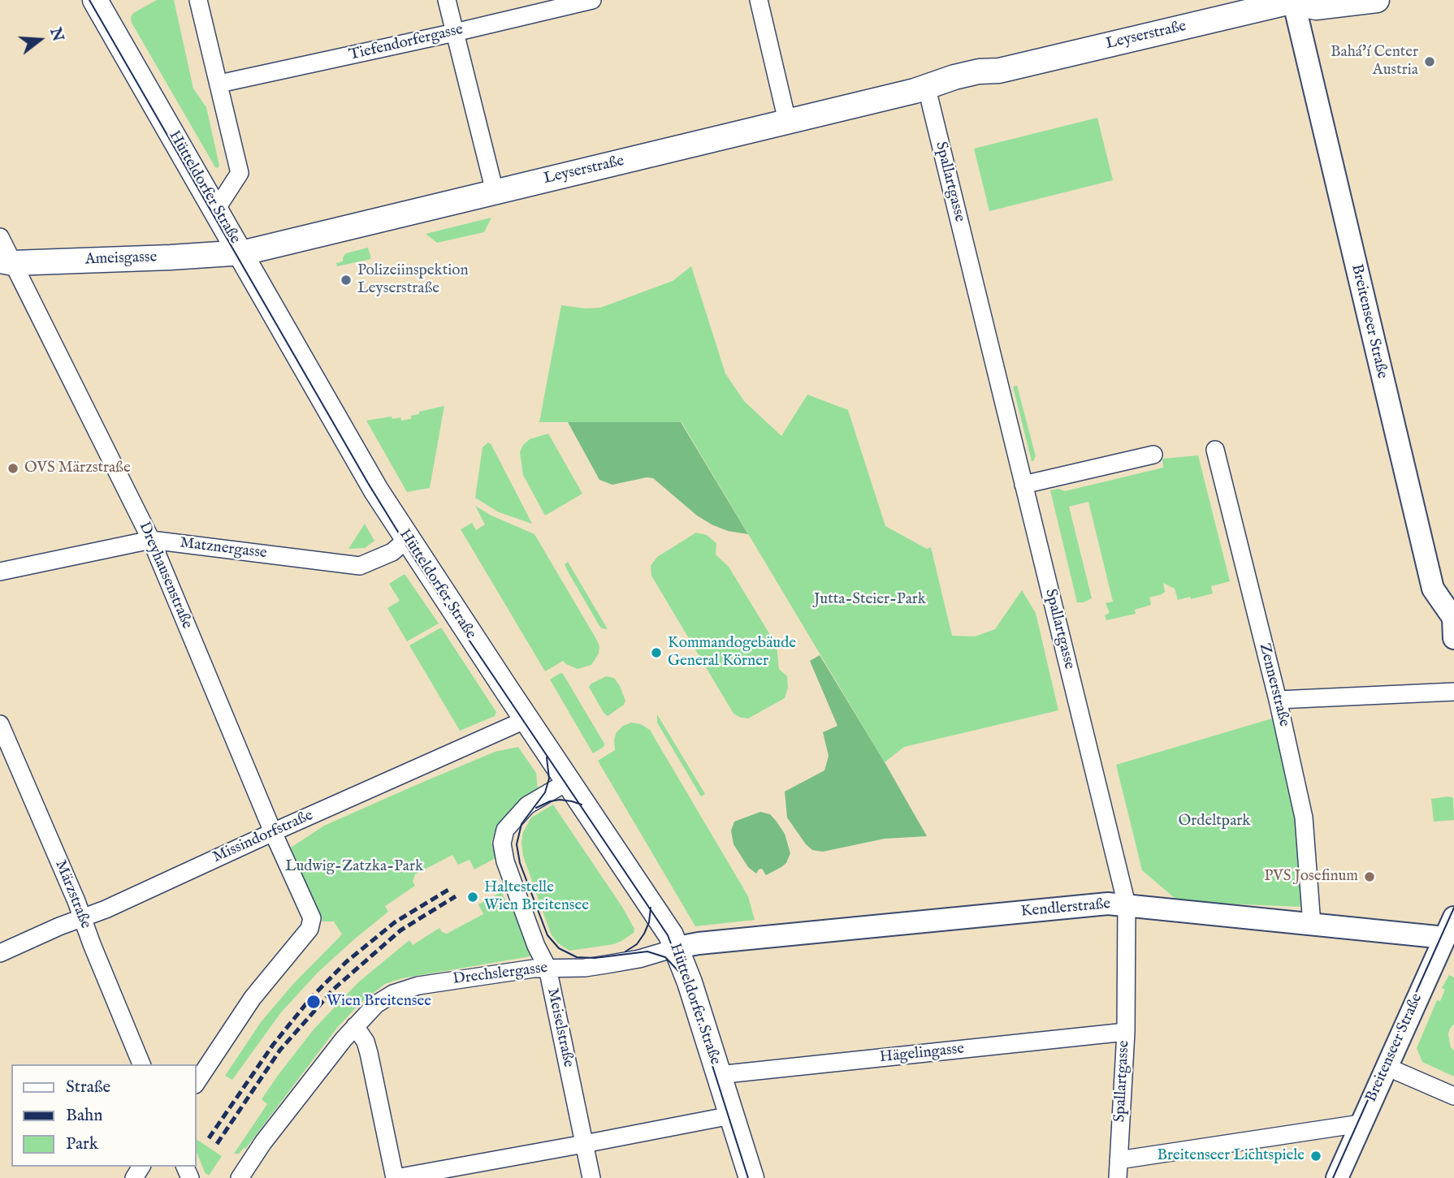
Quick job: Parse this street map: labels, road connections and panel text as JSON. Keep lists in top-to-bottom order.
{
  "streets": {
    "main road": ["Leyserstraße", "Hütteldorfer Straße", "Ameisgasse"],
    "street": [
      "Tiefendorfergasse",
      "Spallartgasse",
      "Breitenseer Straße",
      "Matznergasse",
      "Dreyhausenstraße",
      "Zennerstraße",
      "Missindorfstraße",
      "Märzstraße",
      "Kendlerstraße",
      "Drechslergasse",
      "Meiselstraße",
      "Hägelingasse"
    ]
  },
  "crossings": [
    ["Leyserstraße", "Spallartgasse"],
    ["Leyserstraße", "Hütteldorfer Straße"],
    ["Leyserstraße", "Ameisgasse"],
    ["Leyserstraße", "Breitenseer Straße"],
    ["Spallartgasse", "Kendlerstraße"],
    ["Spallartgasse", "Hägelingasse"],
    ["Hütteldorfer Straße", "Ameisgasse"],
    ["Hütteldorfer Straße", "Matznergasse"],
    ["Hütteldorfer Straße", "Missindorfstraße"],
    ["Hütteldorfer Straße", "Kendlerstraße"],
    ["Hütteldorfer Straße", "Drechslergasse"],
    ["Hütteldorfer Straße", "Meiselstraße"],
    ["Hütteldorfer Straße", "Hägelingasse"],
    ["Ameisgasse", "Dreyhausenstraße"],
    ["Breitenseer Straße", "Kendlerstraße"],
    ["Matznergasse", "Dreyhausenstraße"],
    ["Dreyhausenstraße", "Missindorfstraße"],
    ["Zennerstraße", "Kendlerstraße"],
    ["Missindorfstraße", "Märzstraße"],
    ["Kendlerstraße", "Drechslergasse"],
    ["Drechslergasse", "Meiselstraße"]
  ],
  "parks": ["Jutta-Steier-Park", "Ordeltpark", "Ludwig-Zatzka-Park"],
  "places": [
    "Bahá'í Center Austria",
    "Polizeiinspektion Leyserstraße",
    "OVS Märzstraße",
    "Kommandogebäude General Körner",
    "PVS Josefinum",
    "Haltestelle Wien Breitensee",
    "Wien Breitensee",
    "Breitenseer Lichtspiele"
  ],
  "legend": ["Straße", "Bahn", "Park"],
  "north": "right"
}
